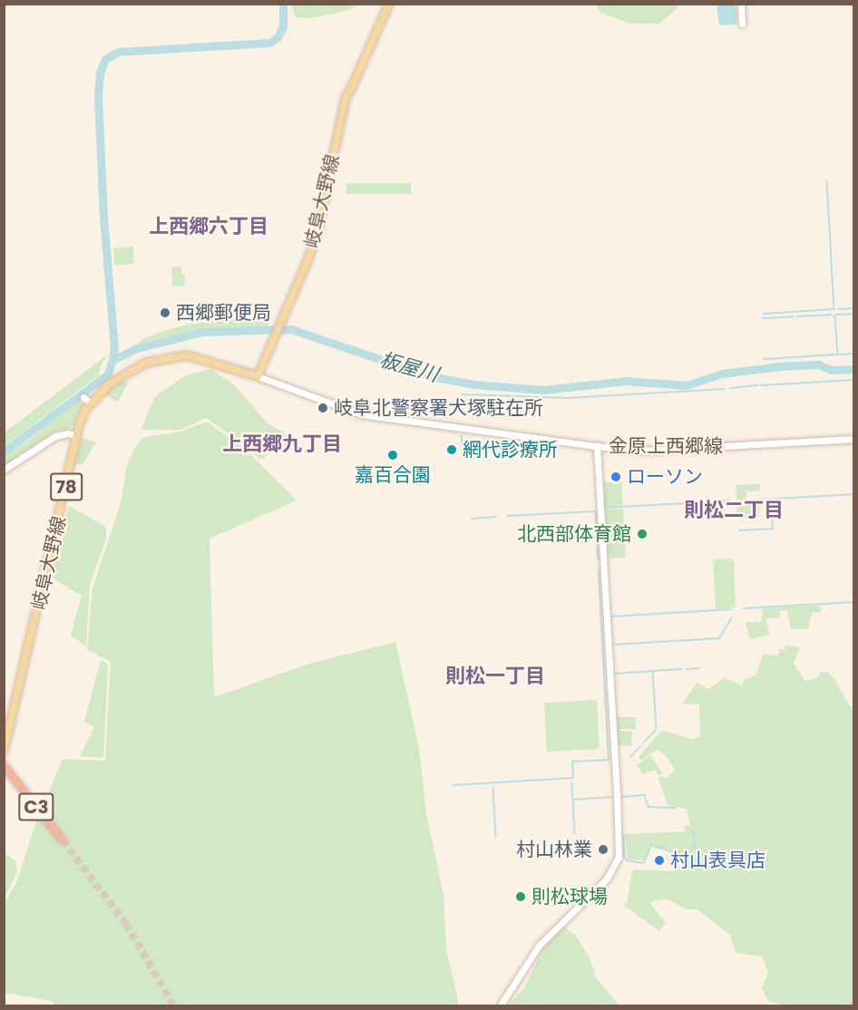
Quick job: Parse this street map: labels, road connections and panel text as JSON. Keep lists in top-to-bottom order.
{
  "streets": {
    "highway": ["C3"],
    "main road": ["岐阜大野線", "78"],
    "street": ["金原上西郷線"]
  },
  "crossings": [
    ["岐阜大野線", "金原上西郷線"]
  ],
  "districts": [
    "上西郷六丁目",
    "上西郷九丁目",
    "則松二丁目",
    "則松一丁目"
  ],
  "water": ["板屋川"],
  "places": [
    "西郷郵便局",
    "岐阜北警察署犬塚駐在所",
    "網代診療所",
    "嘉百合園",
    "ローソン",
    "北西部体育館",
    "村山林業",
    "村山表具店",
    "則松球場"
  ]
}
